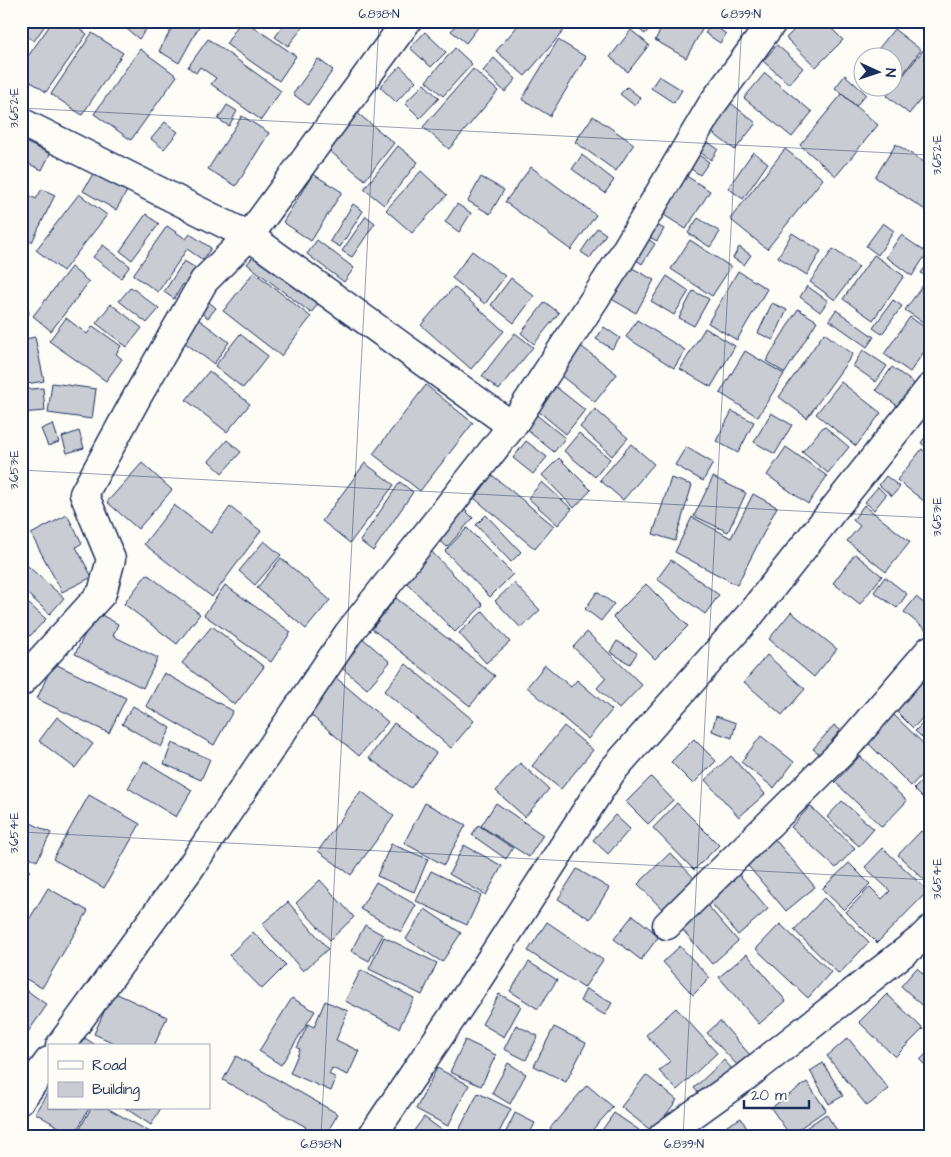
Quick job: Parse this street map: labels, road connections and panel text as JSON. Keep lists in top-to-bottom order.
{
  "legend": ["Road", "Building"],
  "scale_bar": "20 m",
  "north": "right",
  "coordinates": [
    "6.838°N",
    "6.839°N",
    "3.652°E",
    "3.653°E",
    "3.654°E"
  ]
}
